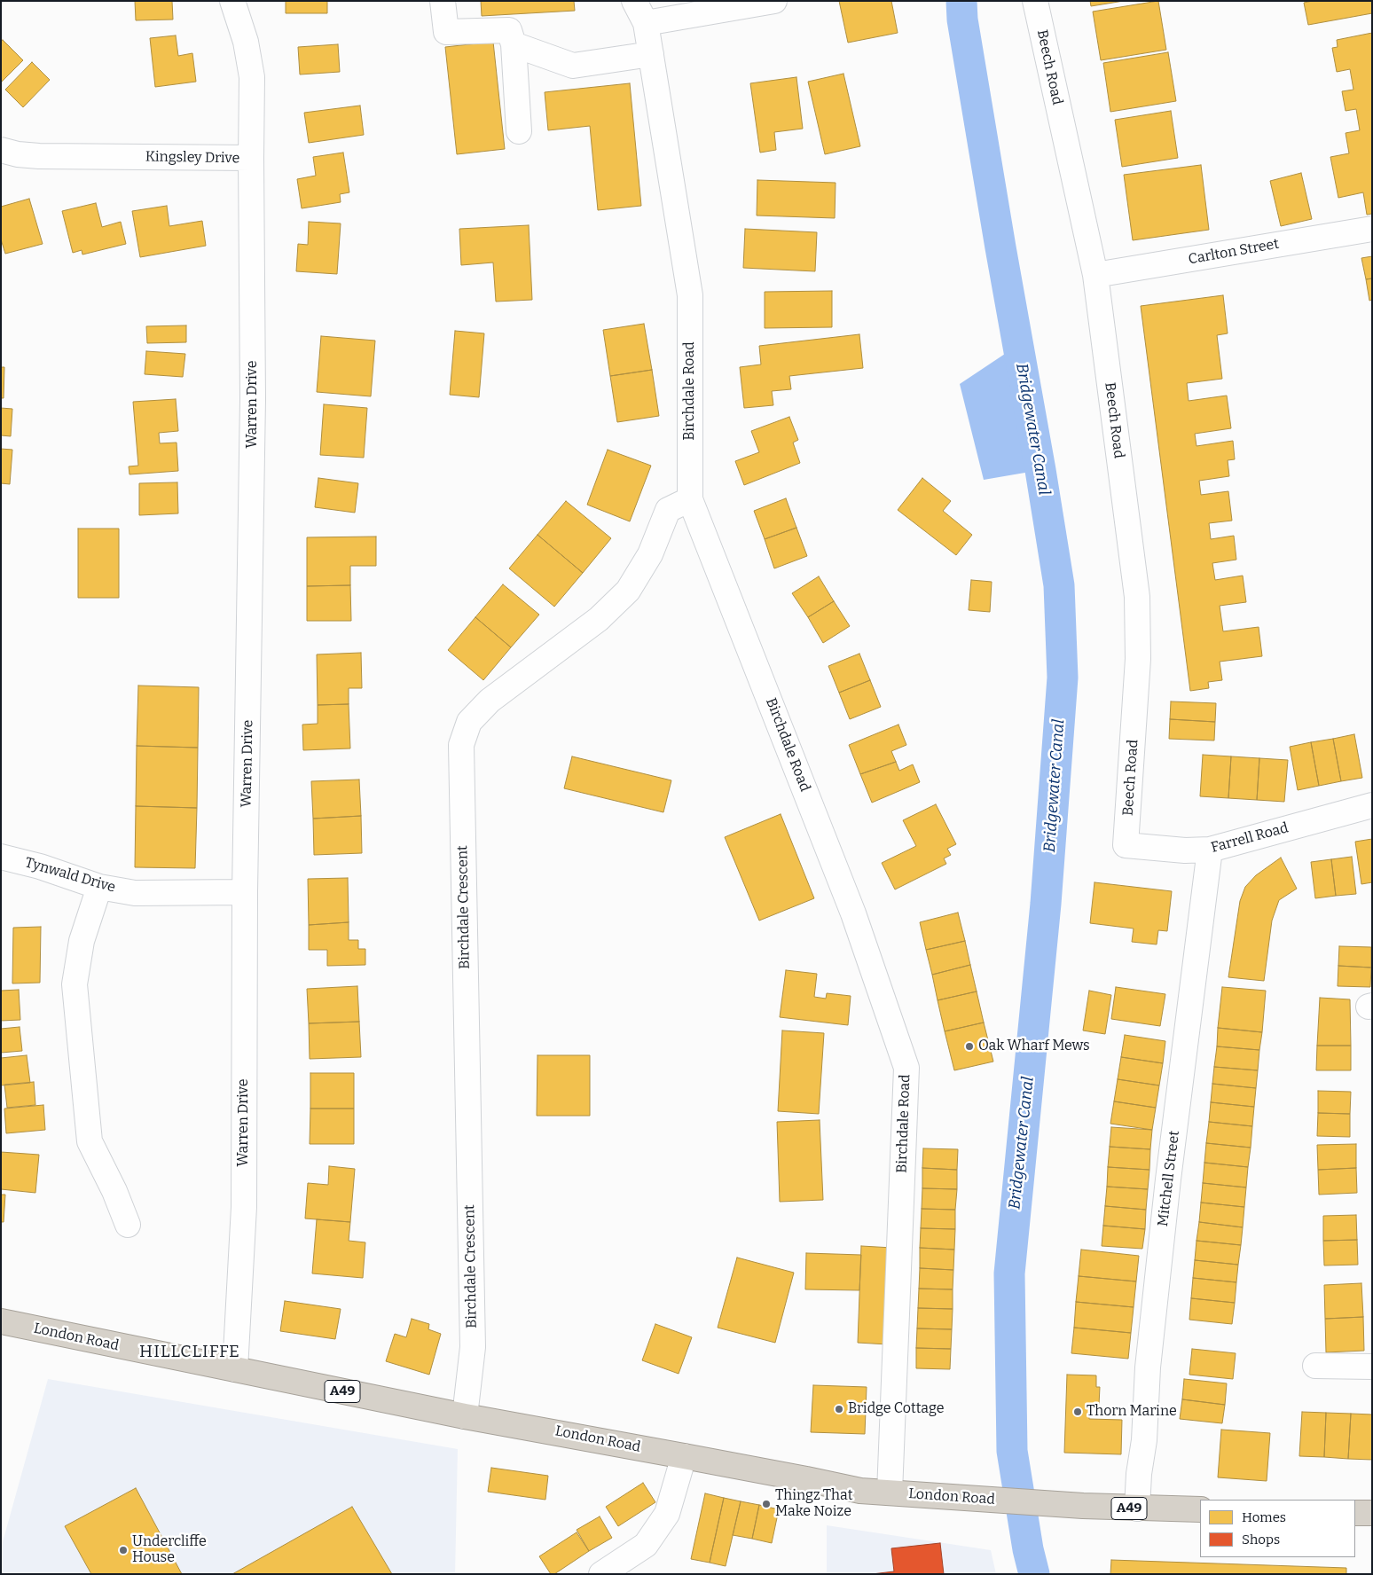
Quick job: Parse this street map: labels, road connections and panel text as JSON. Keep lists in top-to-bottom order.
{
  "streets": {
    "highway": ["London Road", "A49"],
    "street": [
      "Beech Road",
      "Kingsley Drive",
      "Carlton Street",
      "Birchdale Road",
      "Warren Drive",
      "Farrell Road",
      "Tynwald Drive",
      "Birchdale Crescent",
      "Mitchell Street"
    ]
  },
  "crossings": [
    ["Beech Road", "Carlton Street"],
    ["Beech Road", "Farrell Road"],
    ["Kingsley Drive", "Warren Drive"],
    ["Birchdale Road", "Birchdale Crescent"],
    ["Birchdale Road", "London Road"],
    ["Warren Drive", "Tynwald Drive"],
    ["Warren Drive", "London Road"],
    ["Farrell Road", "Mitchell Street"],
    ["Birchdale Crescent", "London Road"],
    ["Mitchell Street", "London Road"]
  ],
  "districts": ["HILLCLIFFE"],
  "water": ["Bridgewater Canal"],
  "places": [
    "Oak Wharf Mews",
    "Bridge Cottage",
    "Thorn Marine",
    "Thingz That Make Noize",
    "Undercliffe House"
  ],
  "legend": ["Homes", "Shops"]
}
